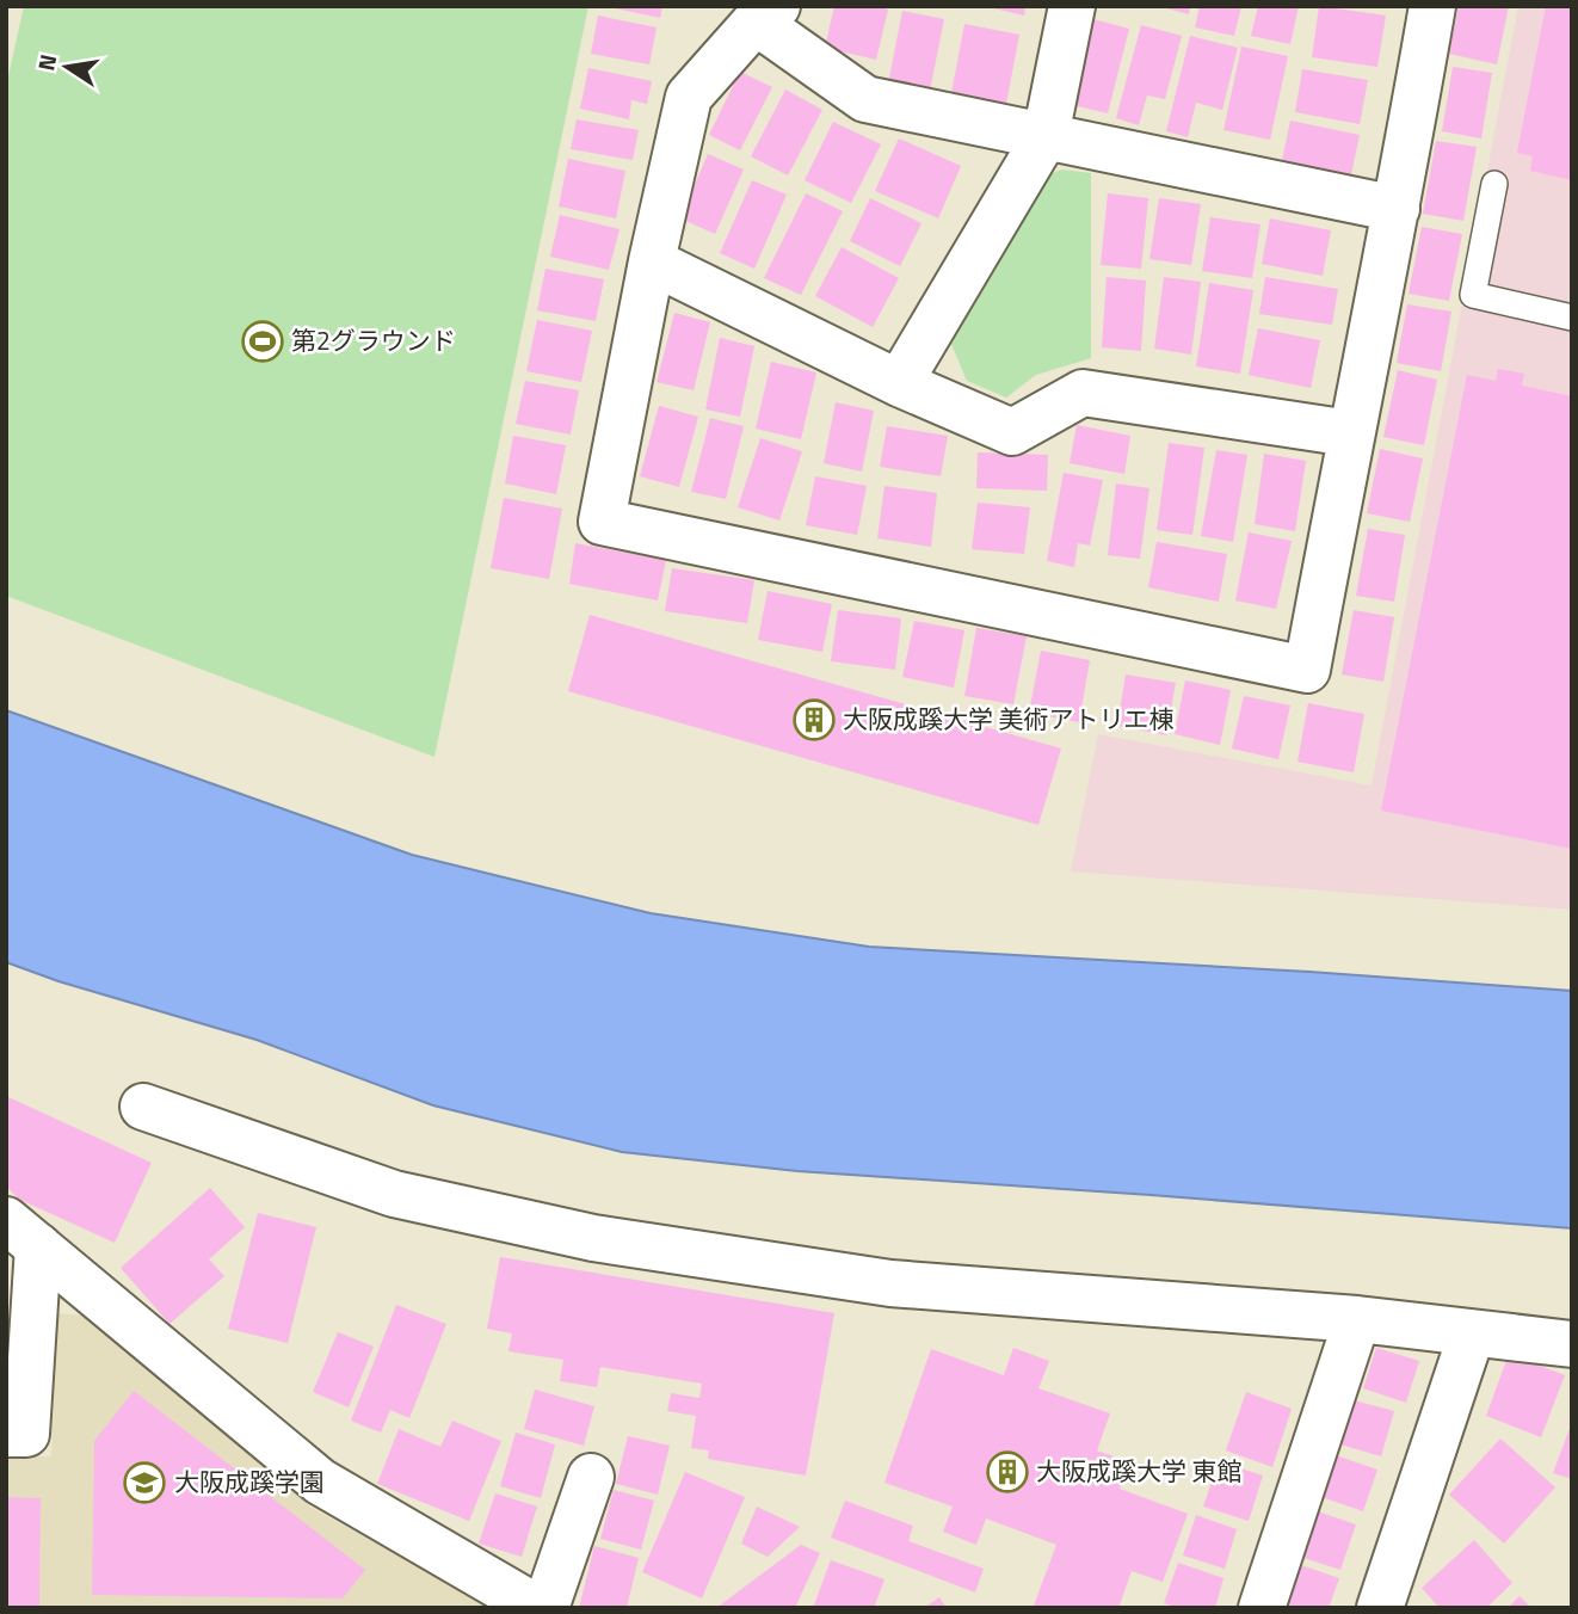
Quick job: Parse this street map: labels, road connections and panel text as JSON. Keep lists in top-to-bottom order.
{
  "places": {
    "sports": ["第2グラウンド"],
    "building": ["大阪成蹊大学 美術アトリエ棟", "大阪成蹊大学 東館"],
    "school or university": ["大阪成蹊学園"]
  },
  "north": "left"
}
